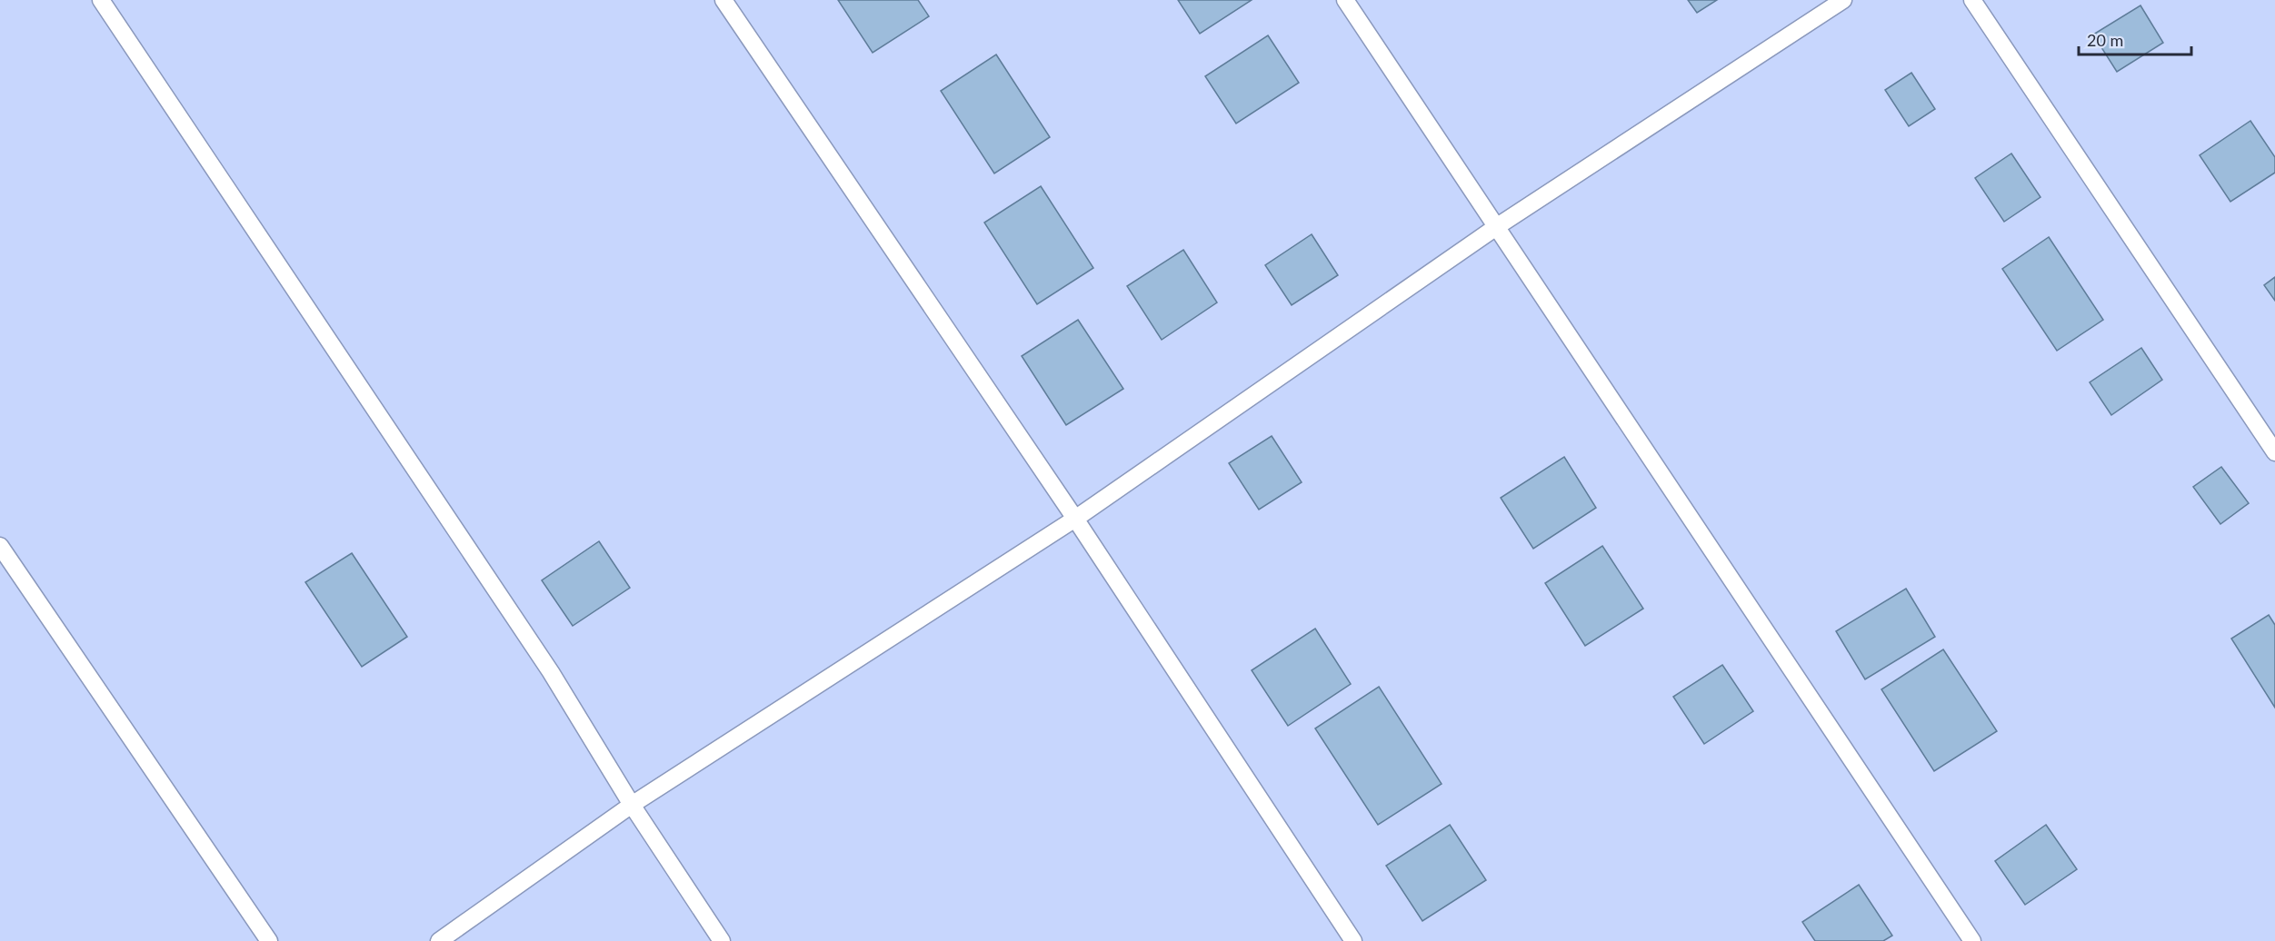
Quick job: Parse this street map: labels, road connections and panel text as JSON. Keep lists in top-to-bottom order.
{
  "scale_bar": "20 m"
}
